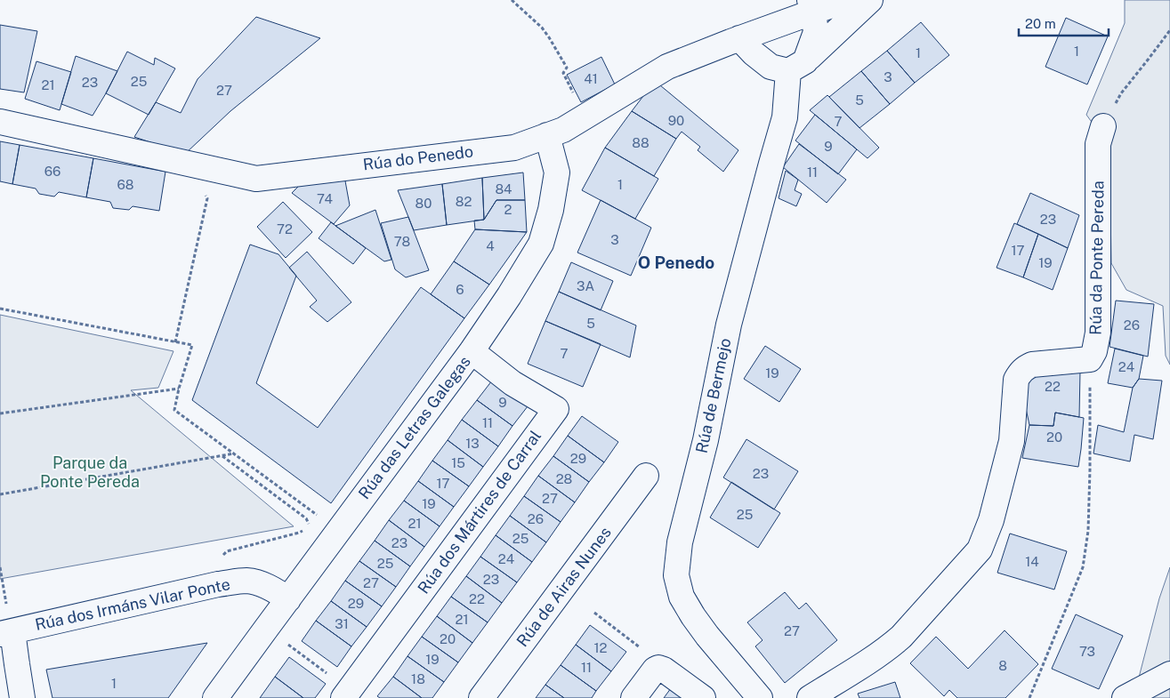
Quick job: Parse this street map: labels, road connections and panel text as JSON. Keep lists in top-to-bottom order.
{
  "streets": {
    "street": [
      "Rúa do Penedo",
      "Rúa da Ponte Pereda",
      "Rúa de Bermejo",
      "Rúa das Letras Galegas",
      "Rúa dos Mártires de Carral",
      "Rúa de Airas Nunes",
      "Rúa dos Irmáns Vilar Ponte"
    ]
  },
  "crossings": [
    ["Rúa do Penedo", "Rúa de Bermejo"],
    ["Rúa do Penedo", "Rúa das Letras Galegas"],
    ["Rúa das Letras Galegas", "Rúa dos Mártires de Carral"],
    ["Rúa das Letras Galegas", "Rúa dos Irmáns Vilar Ponte"]
  ],
  "districts": ["O Penedo"],
  "parks": ["Parque da Ponte Pereda"],
  "house_numbers": [
    "1",
    "1",
    "3",
    "41",
    "25",
    "23",
    "21",
    "27",
    "5",
    "90",
    "7",
    "88",
    "9",
    "66",
    "11",
    "68",
    "1",
    "84",
    "74",
    "82",
    "80",
    "2",
    "23",
    "72",
    "3",
    "78",
    "4",
    "17",
    "19",
    "3A",
    "6",
    "5",
    "26",
    "7",
    "24",
    "19",
    "22",
    "9",
    "11",
    "20",
    "13",
    "29",
    "15",
    "23",
    "28",
    "17",
    "27",
    "19",
    "25",
    "26",
    "21",
    "25",
    "23",
    "24",
    "14",
    "25",
    "23",
    "27",
    "22",
    "29",
    "21",
    "31",
    "27",
    "20",
    "12",
    "73",
    "19",
    "8",
    "11",
    "18",
    "1"
  ],
  "scale_bar": "20 m"
}
